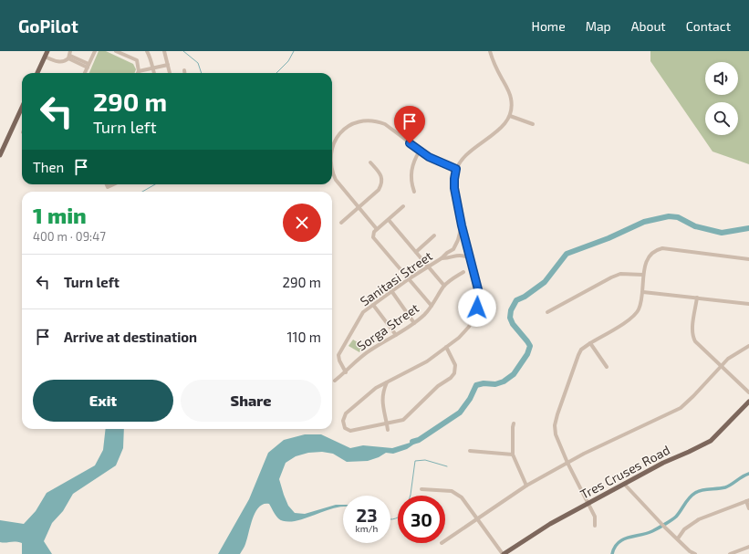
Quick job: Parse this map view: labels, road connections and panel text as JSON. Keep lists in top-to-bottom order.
{
  "streets": {
    "main road": ["Tres Cruses Road"],
    "street": ["Sanitasi Street", "Sorga Street"]
  },
  "crossings": [
    ["Sanitasi Street", "Sorga Street"]
  ],
  "page": {
    "header": "GoPilot",
    "nav": [
      "Home",
      "Map",
      "About",
      "Contact"
    ],
    "turn": ["290 m", "Turn left"],
    "then": "Then",
    "heading": ["1 min", "400 m · 09:47"],
    "list": [
      {
        "name": "Turn left",
        "value": "290 m"
      },
      {
        "name": "Arrive at destination",
        "value": "110 m"
      }
    ],
    "buttons": ["Exit", "Share"],
    "speed": "23 km/h",
    "limit": "30"
  }
}
